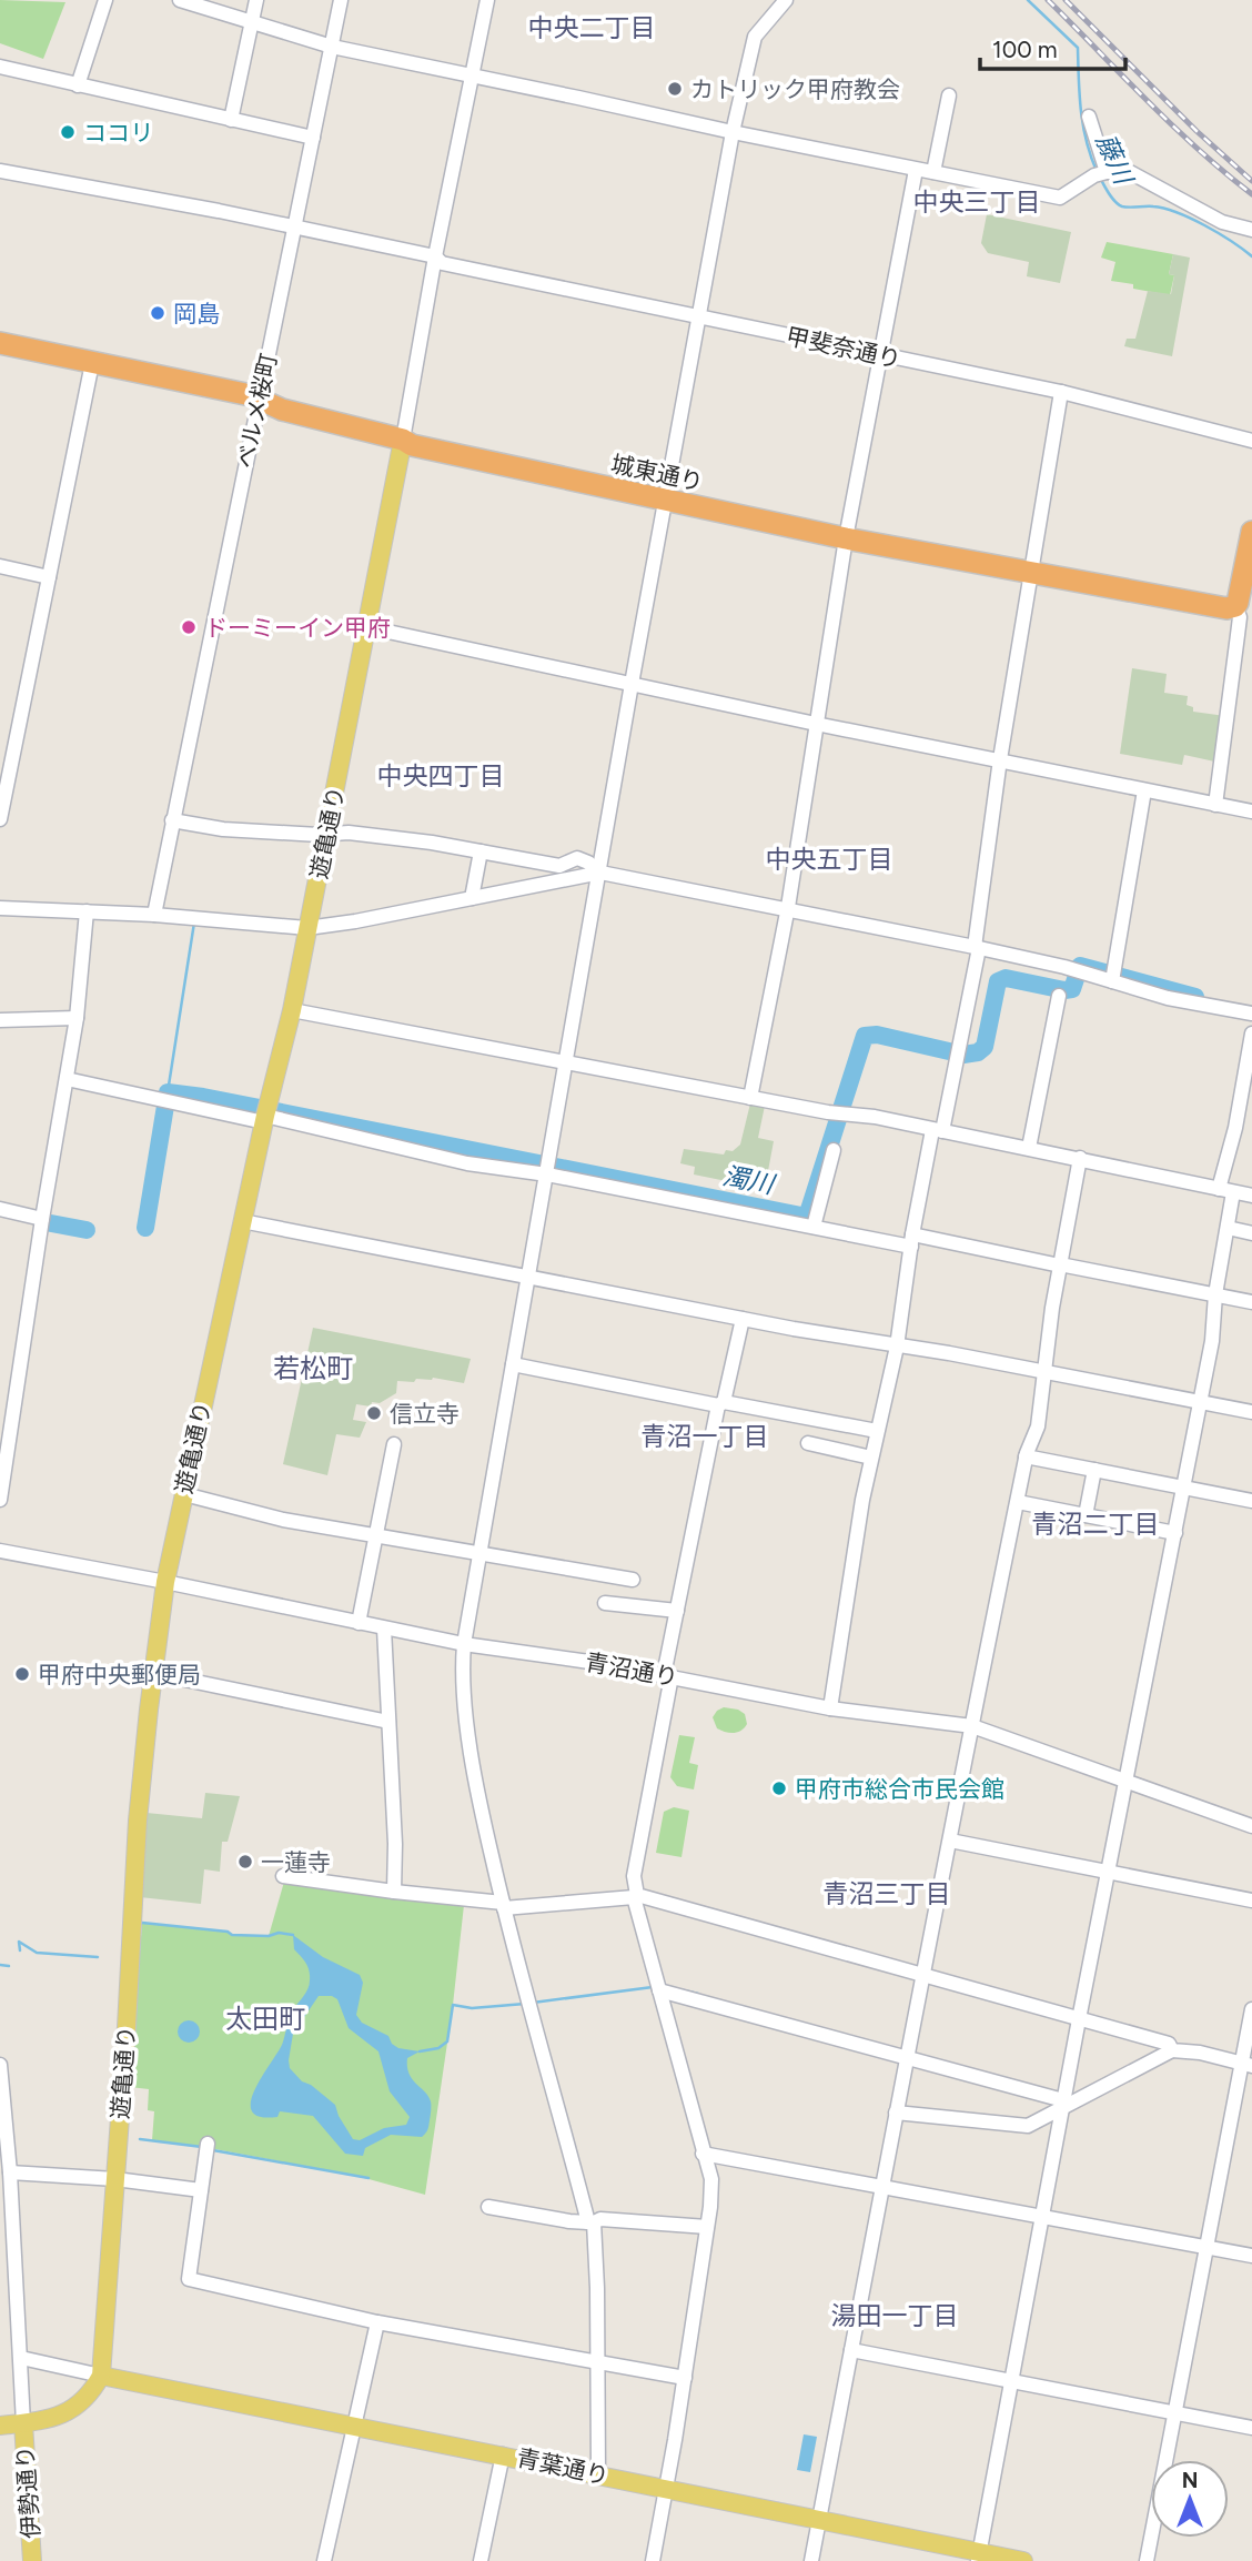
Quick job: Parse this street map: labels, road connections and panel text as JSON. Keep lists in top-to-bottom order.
{
  "streets": {
    "highway": ["城東通り"],
    "main road": ["遊亀通り", "青葉通り", "伊勢通り"],
    "street": ["甲斐奈通り", "ベルメ桜町", "青沼通り"]
  },
  "crossings": [
    ["甲斐奈通り", "ベルメ桜町"],
    ["ベルメ桜町", "城東通り"],
    ["城東通り", "遊亀通り"],
    ["遊亀通り", "青沼通り"],
    ["遊亀通り", "青葉通り"]
  ],
  "districts": [
    "中央二丁目",
    "中央三丁目",
    "中央四丁目",
    "中央五丁目",
    "若松町",
    "青沼一丁目",
    "青沼二丁目",
    "青沼三丁目",
    "太田町",
    "湯田一丁目"
  ],
  "water": ["藤川", "濁川"],
  "places": [
    "カトリック甲府教会",
    "ココリ",
    "岡島",
    "ドーミーイン甲府",
    "信立寺",
    "甲府中央郵便局",
    "甲府市総合市民会館",
    "一蓮寺"
  ],
  "scale_bar": "100 m",
  "north": "top"
}
